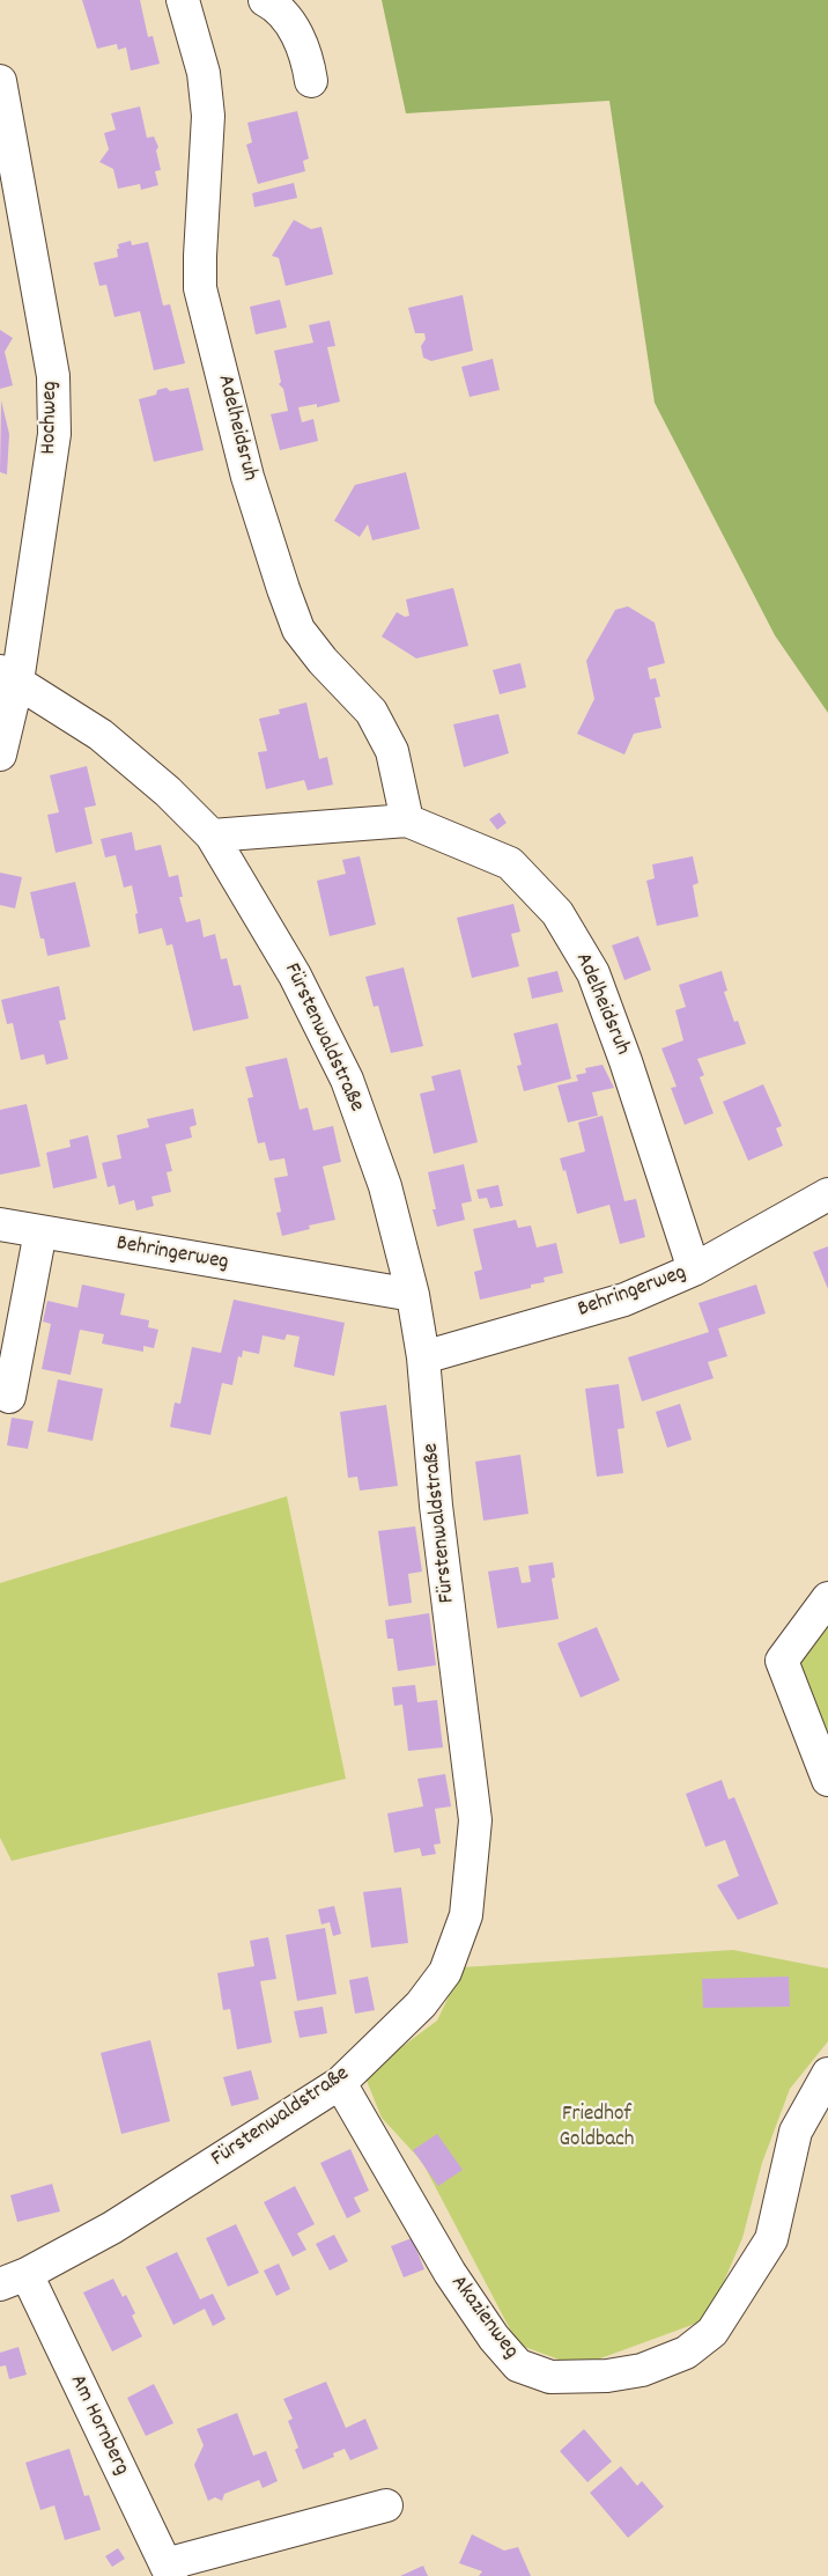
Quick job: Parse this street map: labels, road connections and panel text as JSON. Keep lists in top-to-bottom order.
{
  "streets": {
    "street": [
      "Hochweg",
      "Adelheidsruh",
      "Fürstenwaldstraße",
      "Behringerweg",
      "Akazienweg",
      "Am Hornberg"
    ]
  },
  "crossings": [
    ["Hochweg", "Fürstenwaldstraße"],
    ["Adelheidsruh", "Fürstenwaldstraße"],
    ["Adelheidsruh", "Behringerweg"],
    ["Fürstenwaldstraße", "Behringerweg"],
    ["Fürstenwaldstraße", "Akazienweg"],
    ["Fürstenwaldstraße", "Am Hornberg"]
  ],
  "parks": ["Friedhof Goldbach"]
}
